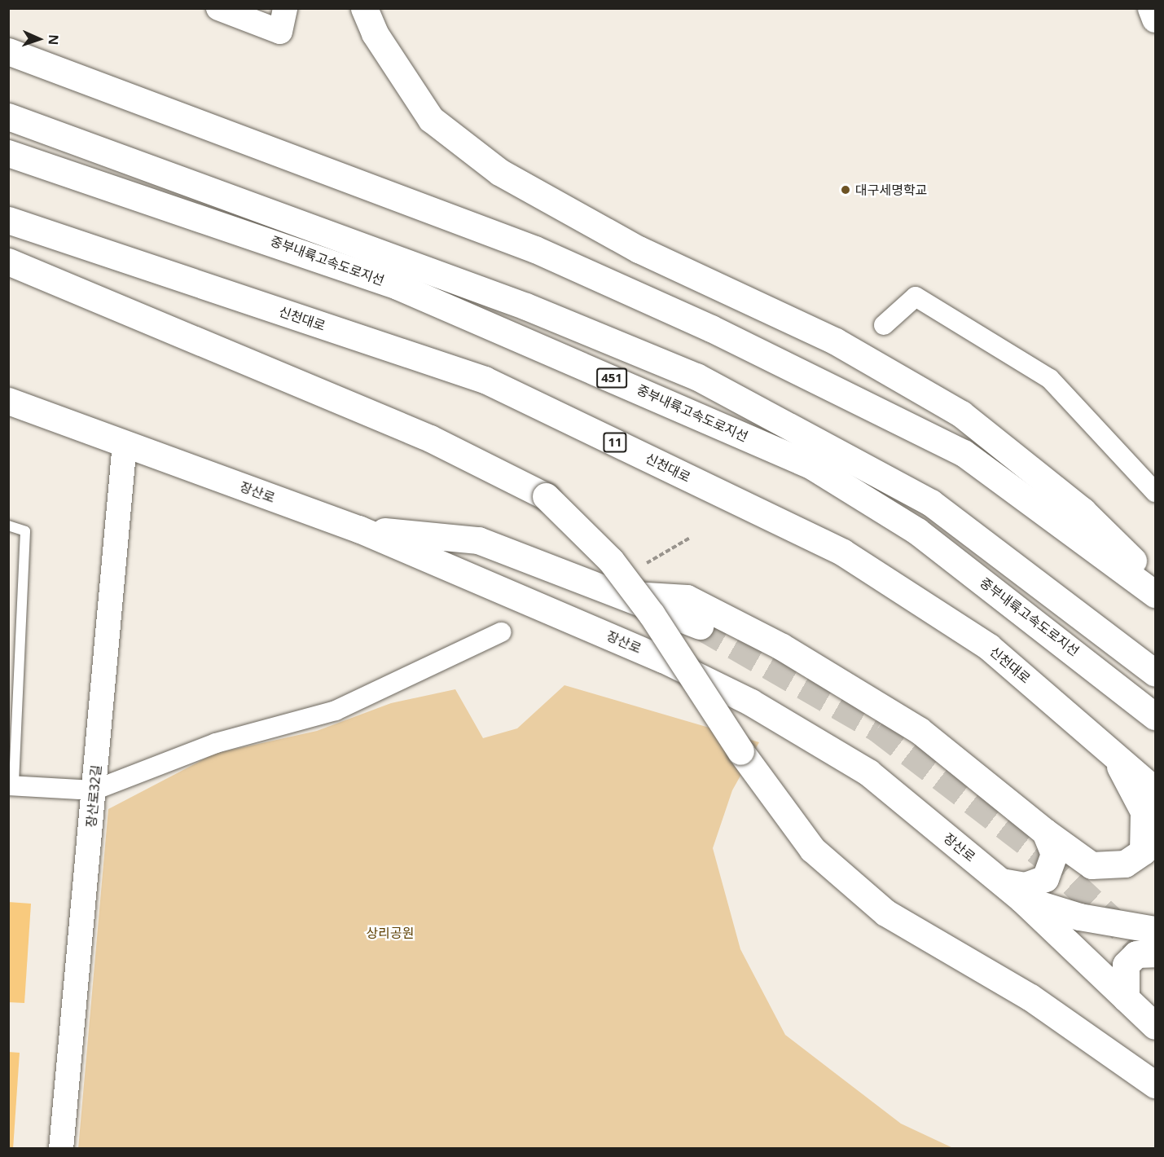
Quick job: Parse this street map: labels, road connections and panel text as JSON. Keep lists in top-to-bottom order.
{
  "streets": {
    "main road": [
      "중부내륙고속도로지선",
      "신천대로",
      "451",
      "11",
      "장산로"
    ],
    "street": ["장산로32길"]
  },
  "crossings": [
    ["장산로", "장산로32길"]
  ],
  "parks": ["상리공원"],
  "places": ["대구세명학교"],
  "north": "right"
}
